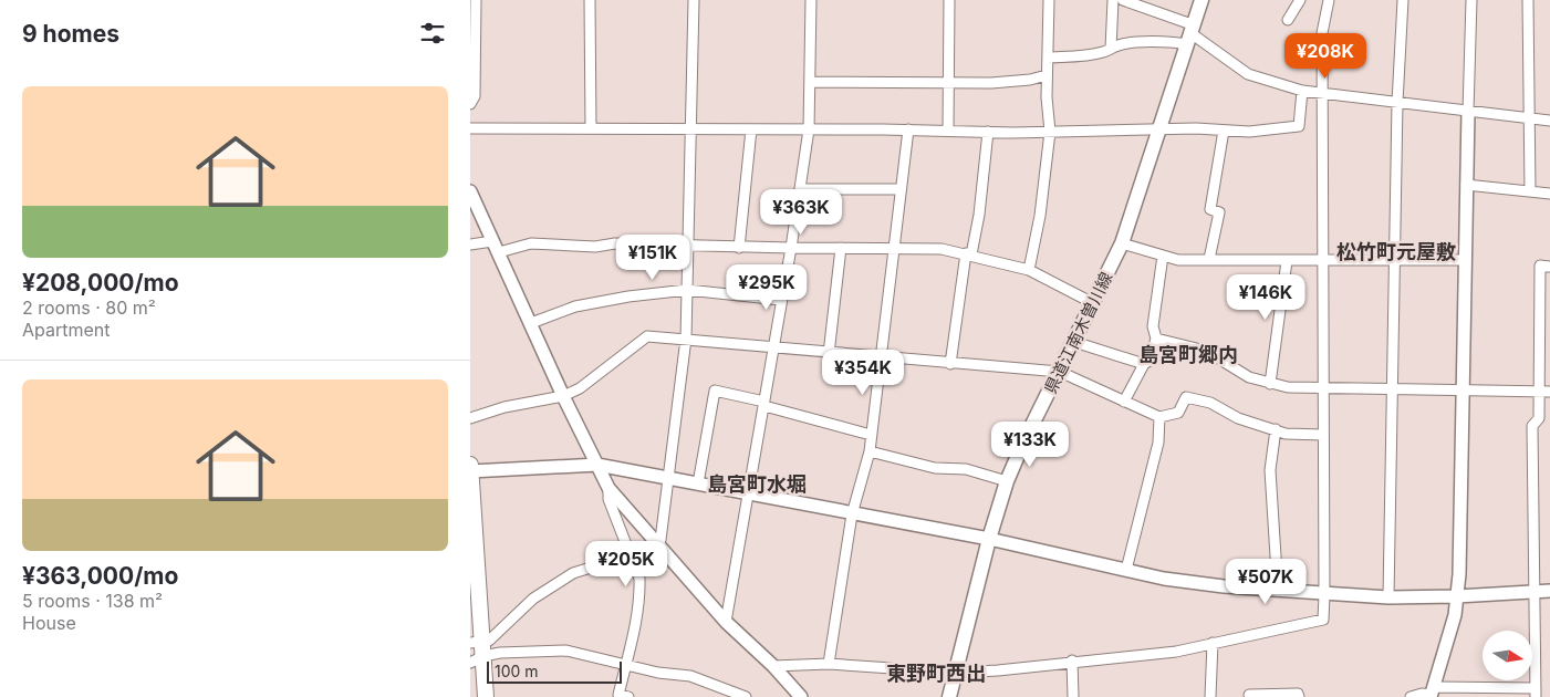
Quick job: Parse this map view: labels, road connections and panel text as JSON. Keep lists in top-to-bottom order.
{
  "streets": {
    "main road": ["県道江南木曽川線"]
  },
  "districts": [
    "松竹町元屋敷",
    "島宮町郷内",
    "島宮町水堀",
    "東野町西出"
  ],
  "scale_bar": "100 m",
  "north": "right",
  "page": {
    "heading": "9 homes",
    "price": [
      "¥208K",
      "¥363K",
      "¥151K",
      "¥295K",
      "¥146K",
      "¥354K",
      "¥133K",
      "¥205K",
      "¥507K"
    ],
    "list": [
      {
        "name": "¥208,000/mo",
        "note": "2 rooms · 80 m² · Apartment"
      },
      {
        "name": "¥363,000/mo",
        "note": "5 rooms · 138 m² · House"
      }
    ],
    "scale": "100 m"
  }
}
